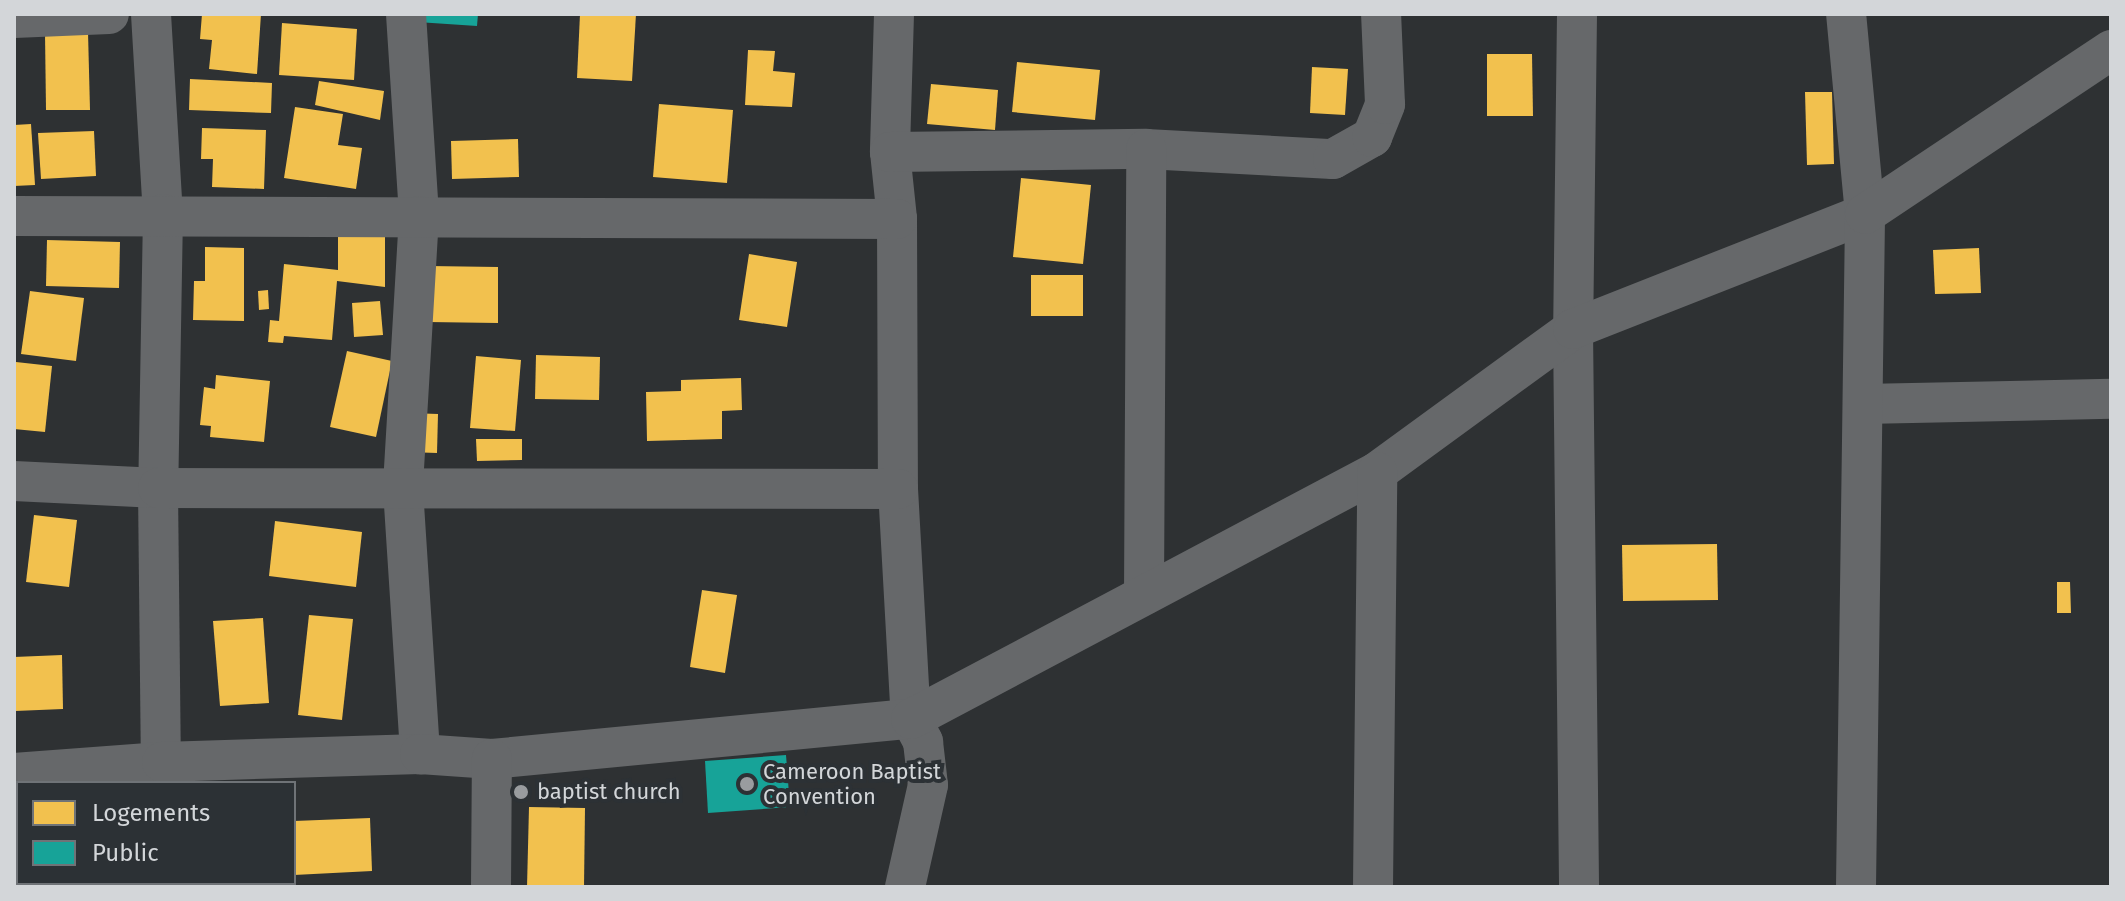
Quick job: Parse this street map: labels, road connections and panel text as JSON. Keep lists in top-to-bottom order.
{
  "places": ["Cameroon Baptist Convention", "baptist church"],
  "legend": ["Logements", "Public"]
}
